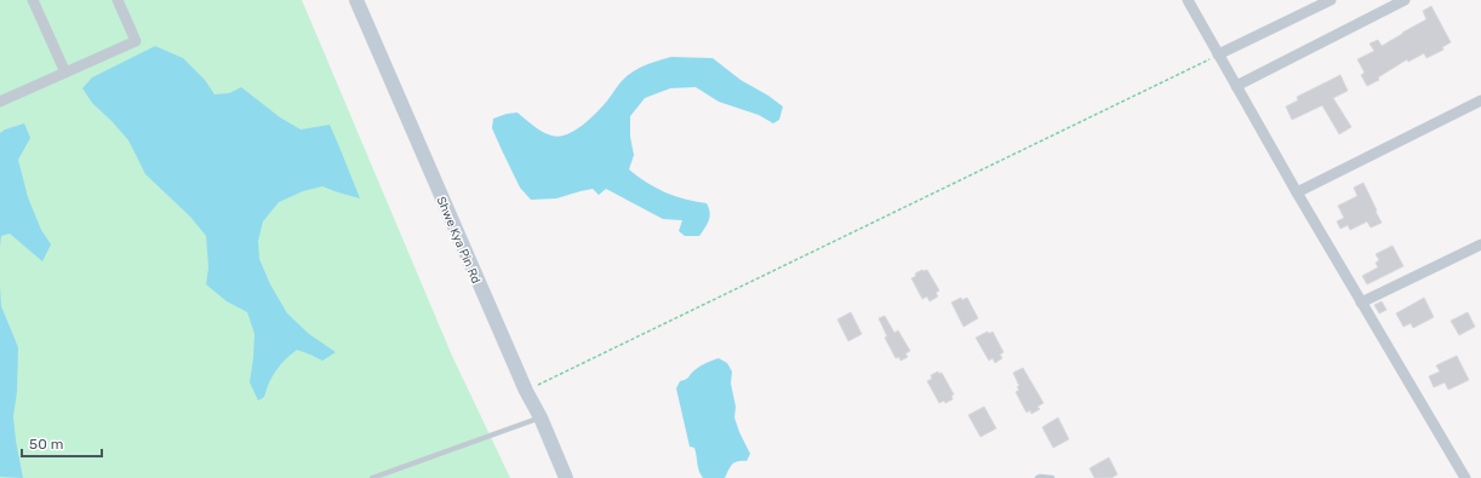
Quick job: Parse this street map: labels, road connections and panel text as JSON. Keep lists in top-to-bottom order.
{
  "streets": {
    "street": ["Shwe Kya Pin Rd"]
  },
  "scale_bar": "50 m"
}
